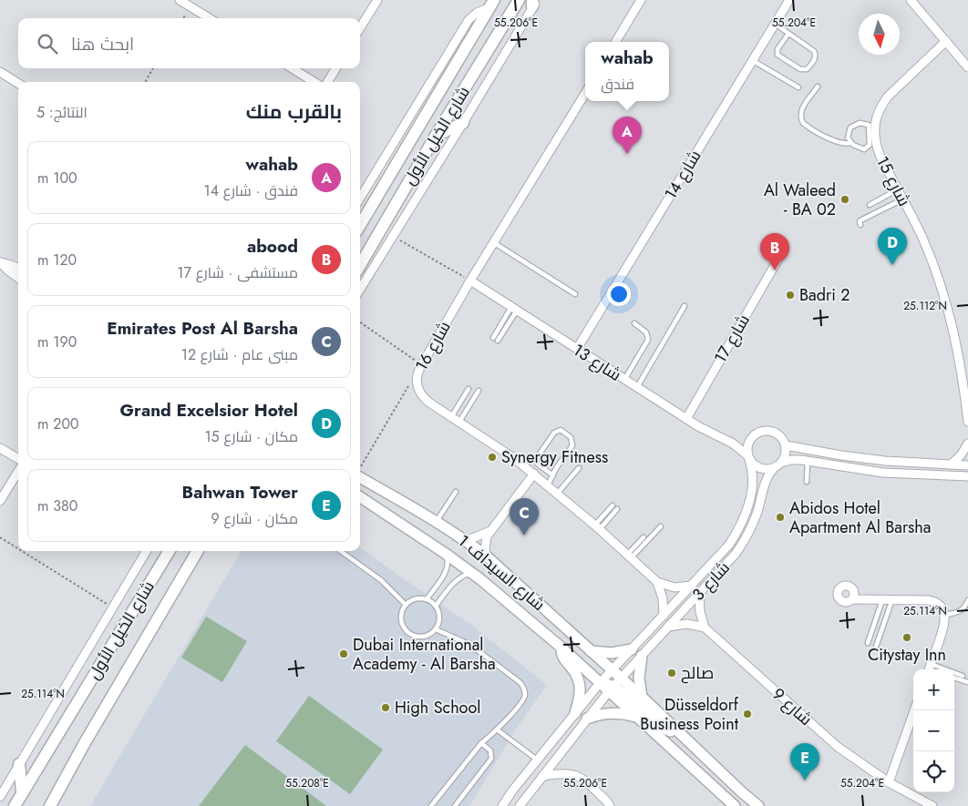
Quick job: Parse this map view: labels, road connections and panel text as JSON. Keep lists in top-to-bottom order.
{
  "streets": {
    "main road": ["شارع الخيل الأول"],
    "street": [
      "شارع 14",
      "شارع 15",
      "شارع 17",
      "شارع 16",
      "شارع 13",
      "شارع السيداف 1",
      "شارع 3",
      "شارع 9"
    ]
  },
  "crossings": [
    ["شارع 14", "شارع 13"],
    ["شارع 17", "شارع 13"],
    ["شارع 16", "شارع 13"],
    ["شارع 13", "شارع 3"],
    ["شارع السيداف 1", "شارع 3"]
  ],
  "places": [
    "Al Waleed - BA 02",
    "Badri 2",
    "Synergy Fitness",
    "Abidos Hotel Apartment Al Barsha",
    "Citystay Inn",
    "Dubai International Academy - Al Barsha",
    "صالح",
    "High School",
    "Düsseldorf Business Point"
  ],
  "north": "bottom",
  "page": {
    "search": "ابحث هنا",
    "popup": ["wahab", "فندق"],
    "heading": ["بالقرب منك", "النتائج: 5"],
    "pins": [
      "A",
      "D",
      "B",
      "C",
      "E"
    ],
    "list": [
      {
        "mark": "A",
        "name": "wahab",
        "note": "فندق · شارع 14",
        "value": "100 m"
      },
      {
        "mark": "B",
        "name": "abood",
        "note": "مستشفى · شارع 17",
        "value": "120 m"
      },
      {
        "mark": "C",
        "name": "Emirates Post Al Barsha",
        "note": "مبنى عام · شارع 12",
        "value": "190 m"
      },
      {
        "mark": "D",
        "name": "Grand Excelsior Hotel",
        "note": "مكان · شارع 15",
        "value": "200 m"
      },
      {
        "mark": "E",
        "name": "Bahwan Tower",
        "note": "مكان · شارع 9",
        "value": "380 m"
      }
    ],
    "map_buttons": ["+", "−"]
  },
  "coordinates": [
    "55.206°E",
    "55.204°E",
    "25.112°N",
    "25.114°N",
    "55.208°E"
  ]
}
